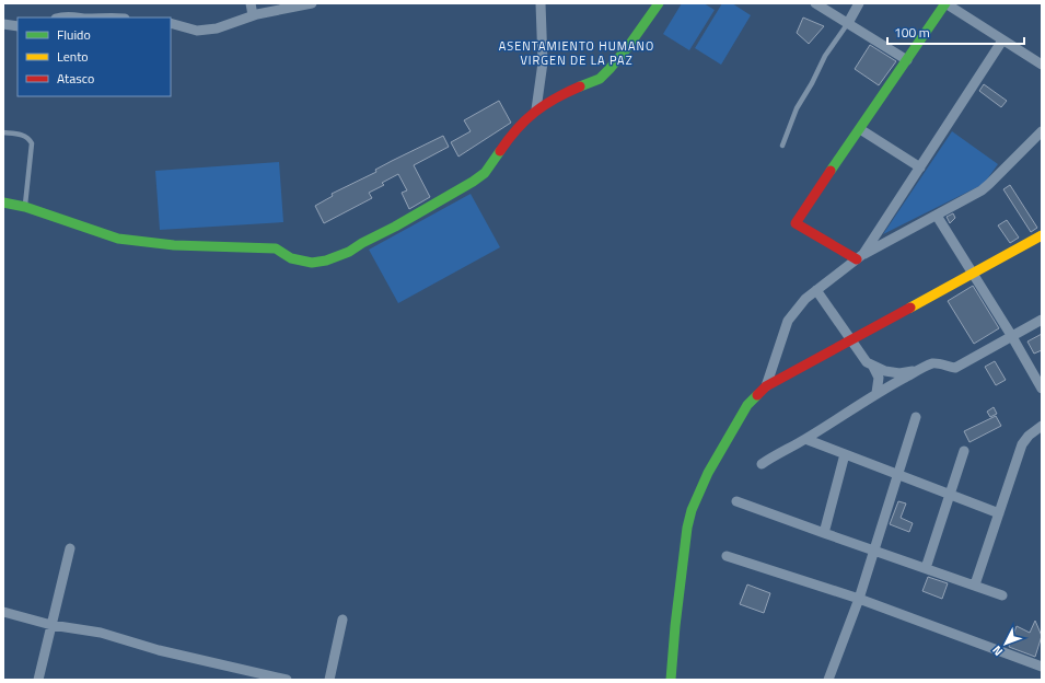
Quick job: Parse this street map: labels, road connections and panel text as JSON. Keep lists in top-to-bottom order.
{
  "districts": ["ASENTAMIENTO HUMANO VIRGEN DE LA PAZ"],
  "legend": ["Fluido", "Lento", "Atasco"],
  "scale_bar": "100 m",
  "north": "bottom left"
}
